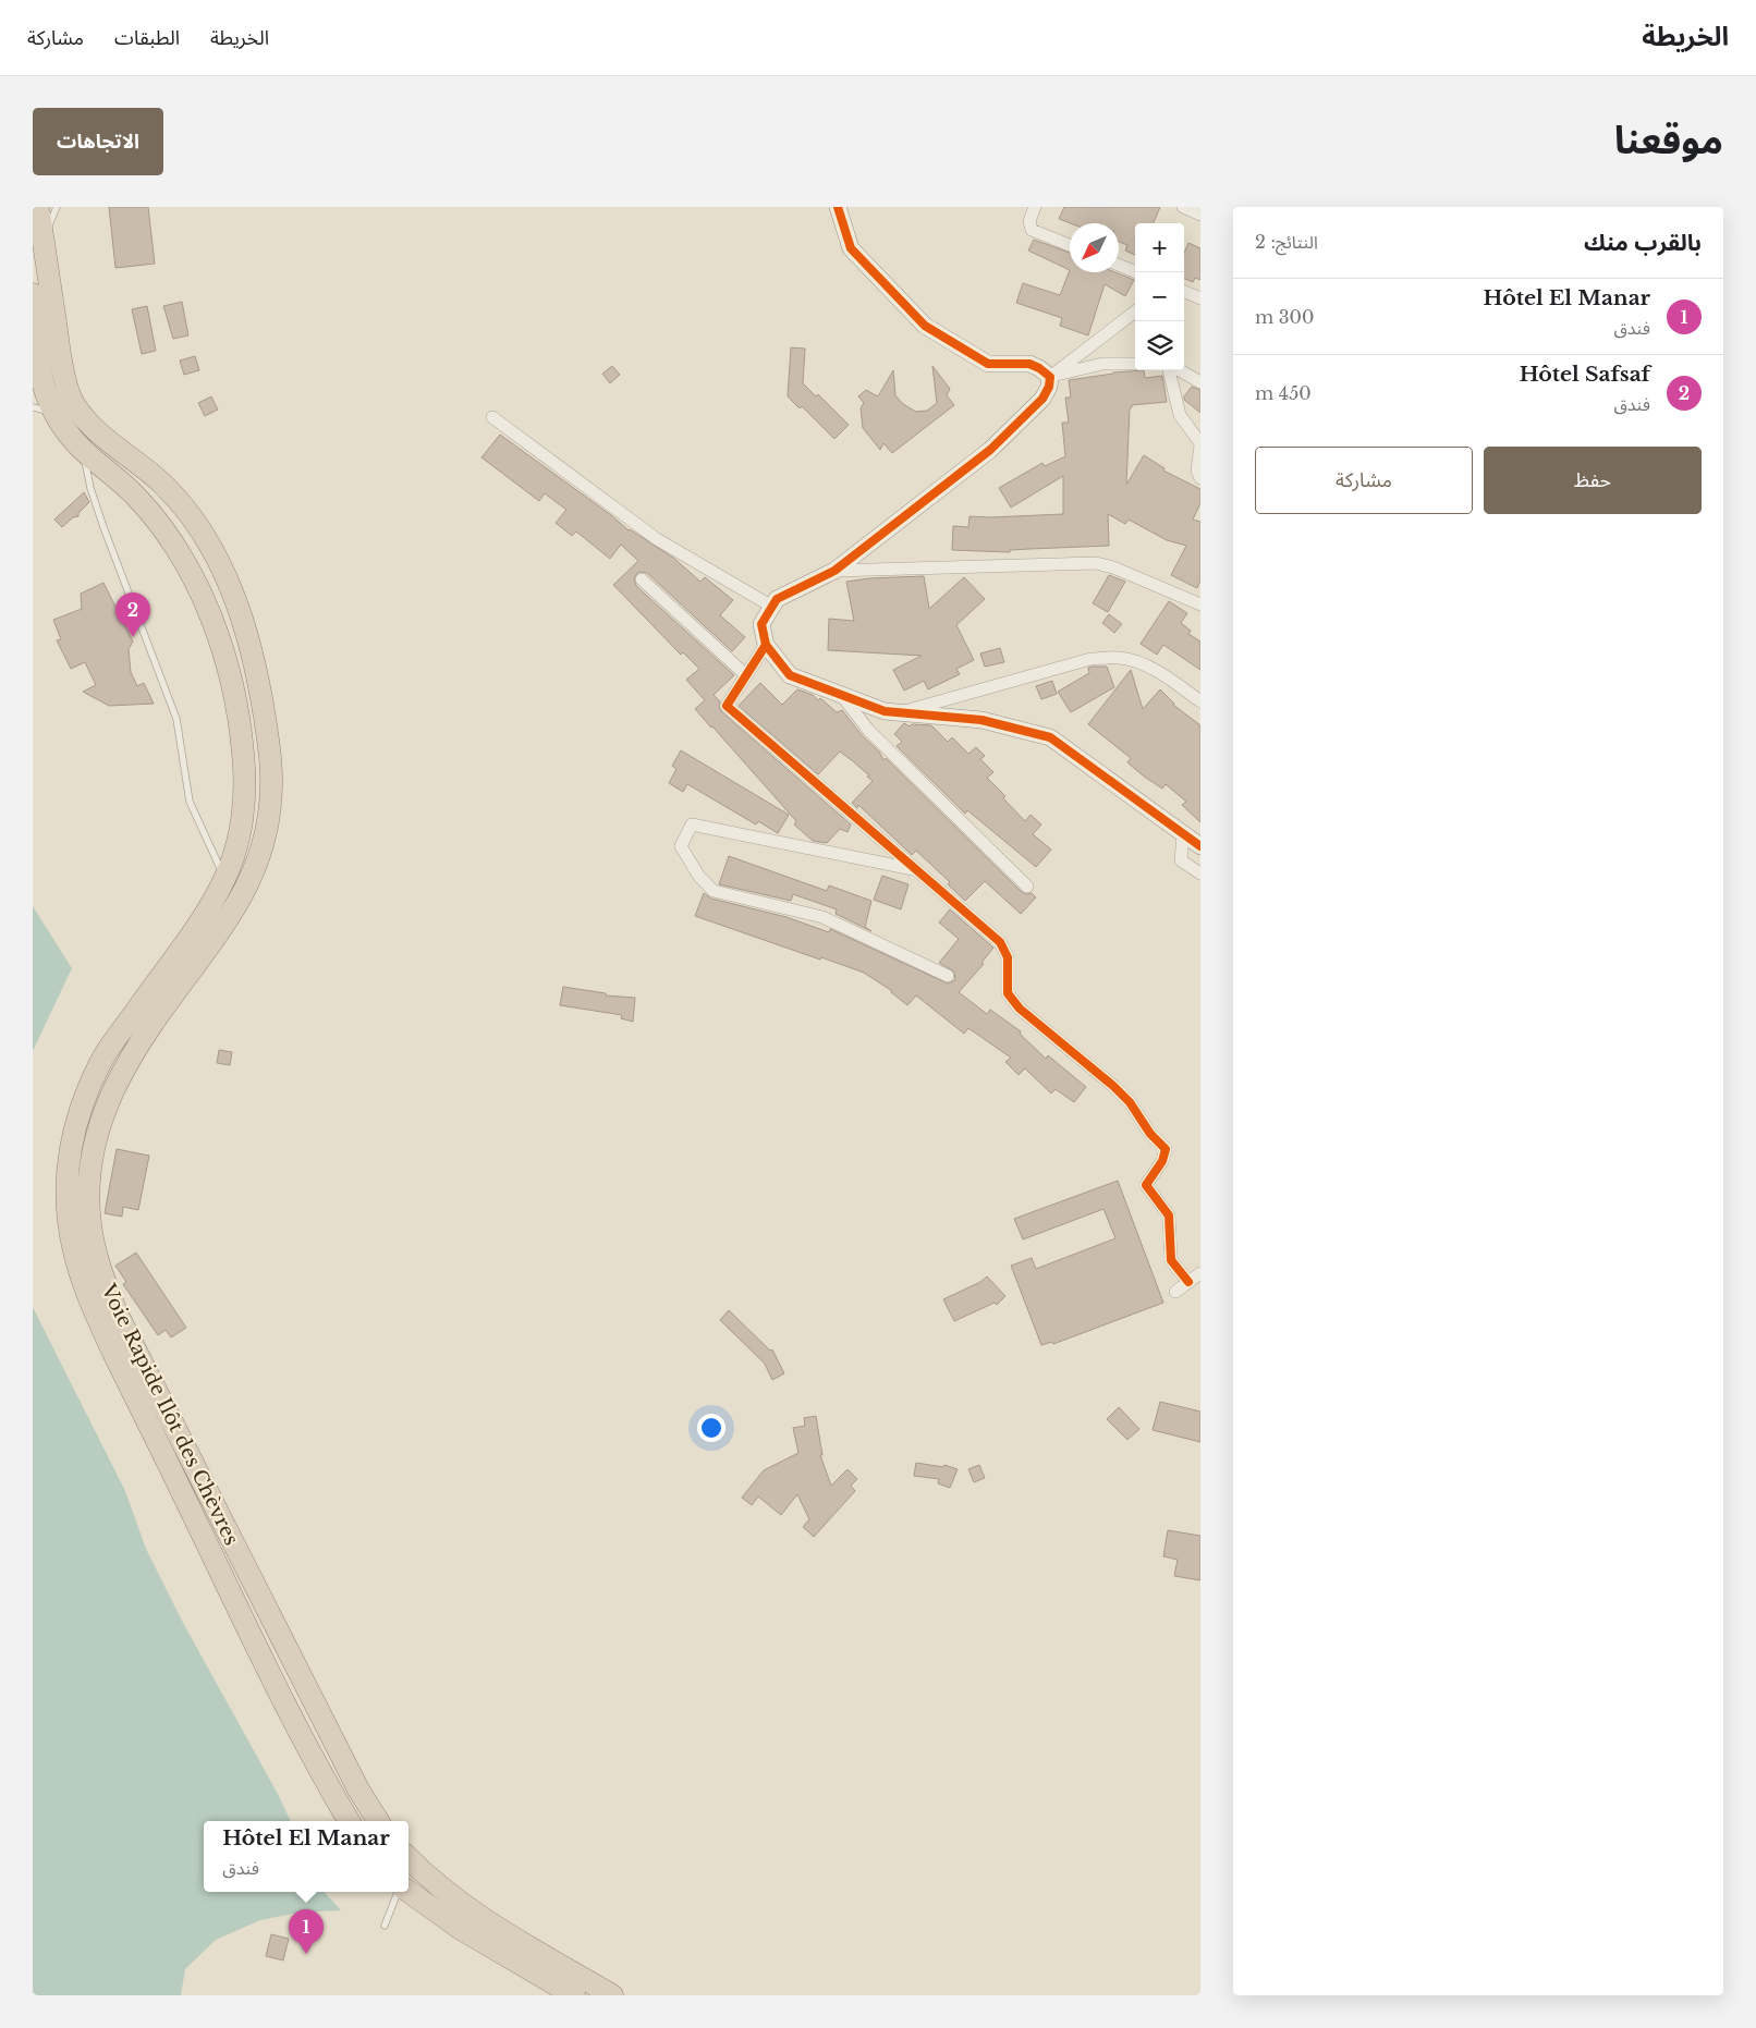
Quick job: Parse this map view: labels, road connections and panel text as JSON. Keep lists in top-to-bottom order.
{
  "streets": {
    "highway": ["Voie Rapide Ilôt des Chèvres"]
  },
  "north": "bottom left",
  "page": {
    "header": "الخريطة",
    "nav": ["الخريطة", "الطبقات", "مشاركة"],
    "title": "موقعنا",
    "buttons": [
      "الاتجاهات",
      ["حفظ", "مشاركة"]
    ],
    "heading": ["بالقرب منك", "النتائج: 2"],
    "map_buttons": ["+", "−"],
    "list": [
      {
        "mark": "1",
        "name": "Hôtel El Manar",
        "note": "فندق",
        "value": "300 m"
      },
      {
        "mark": "2",
        "name": "Hôtel Safsaf",
        "note": "فندق",
        "value": "450 m"
      }
    ],
    "pins": ["2", "1"],
    "popup": ["Hôtel El Manar", "فندق"]
  }
}
